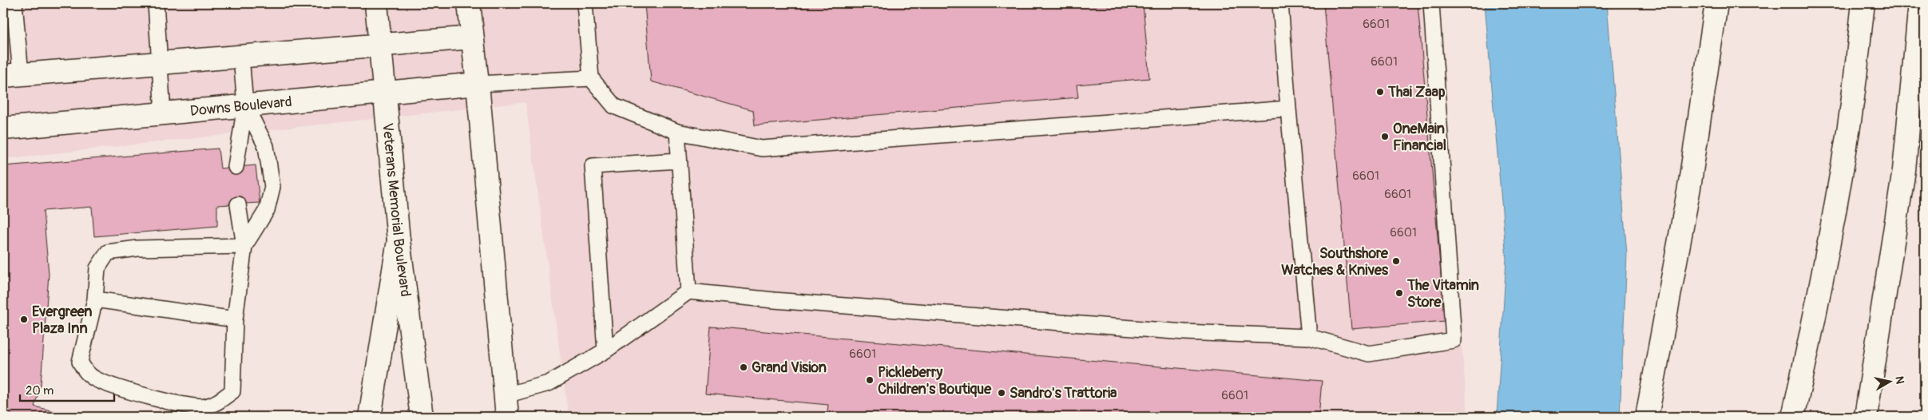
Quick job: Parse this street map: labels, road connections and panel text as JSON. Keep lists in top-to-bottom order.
{
  "streets": {
    "main road": ["Downs Boulevard", "Veterans Memorial Boulevard"]
  },
  "crossings": [
    ["Downs Boulevard", "Veterans Memorial Boulevard"]
  ],
  "places": [
    "Thai Zaap",
    "OneMain Financial",
    "Southshore Watches & Knives",
    "The Vitamin Store",
    "Evergreen Plaza Inn",
    "Grand Vision",
    "Pickleberry Children's Boutique",
    "Sandro's Trattoria"
  ],
  "house_numbers": [
    "6601",
    "6601",
    "6601",
    "6601",
    "6601",
    "6601",
    "6601"
  ],
  "scale_bar": "20 m",
  "north": "right"
}
